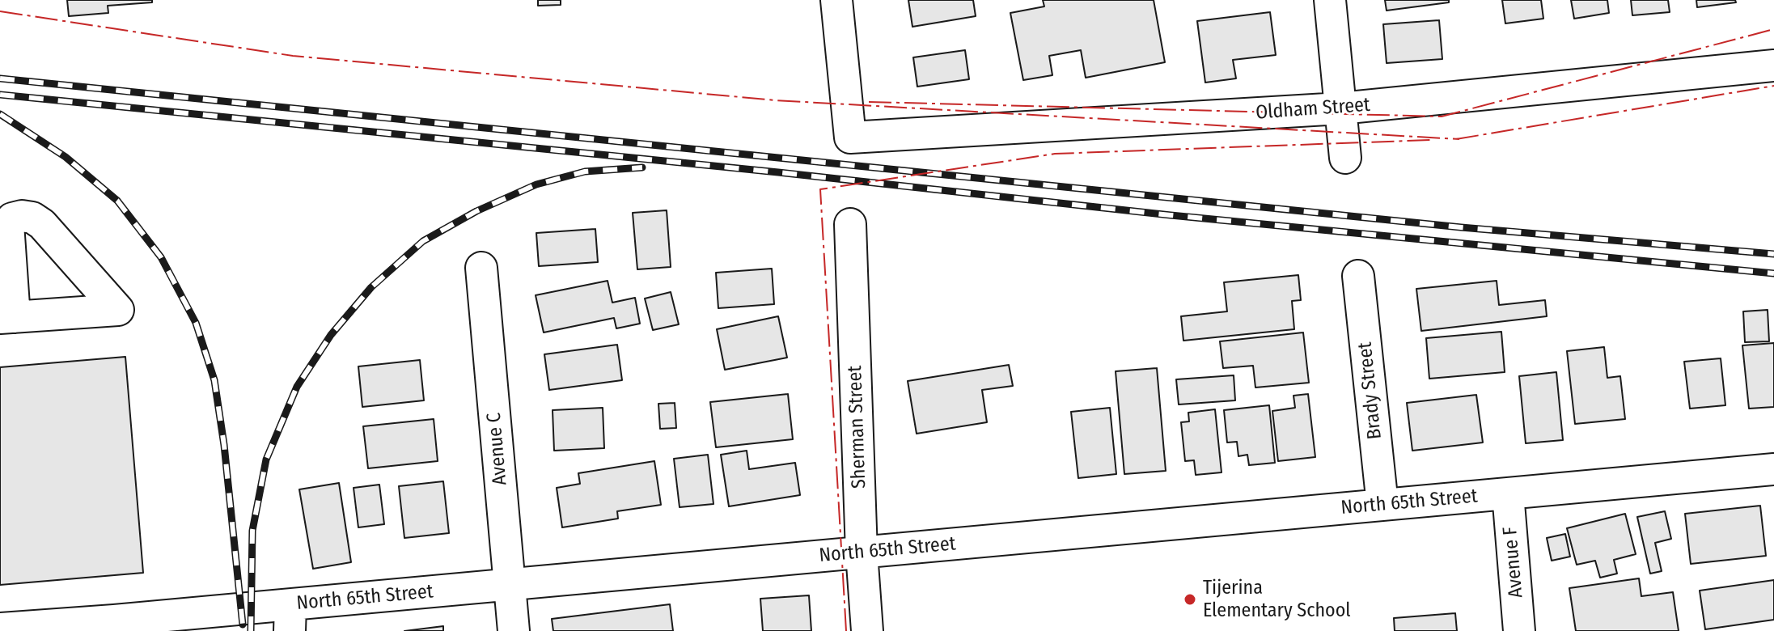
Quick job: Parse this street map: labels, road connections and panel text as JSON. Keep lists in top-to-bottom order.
{
  "streets": {
    "street": [
      "Oldham Street",
      "Brady Street",
      "Sherman Street",
      "Avenue C",
      "North 65th Street",
      "Avenue F"
    ]
  },
  "crossings": [
    ["Brady Street", "North 65th Street"],
    ["Sherman Street", "North 65th Street"],
    ["Avenue C", "North 65th Street"],
    ["North 65th Street", "Avenue F"]
  ],
  "places": ["Tijerina Elementary School"]
}
